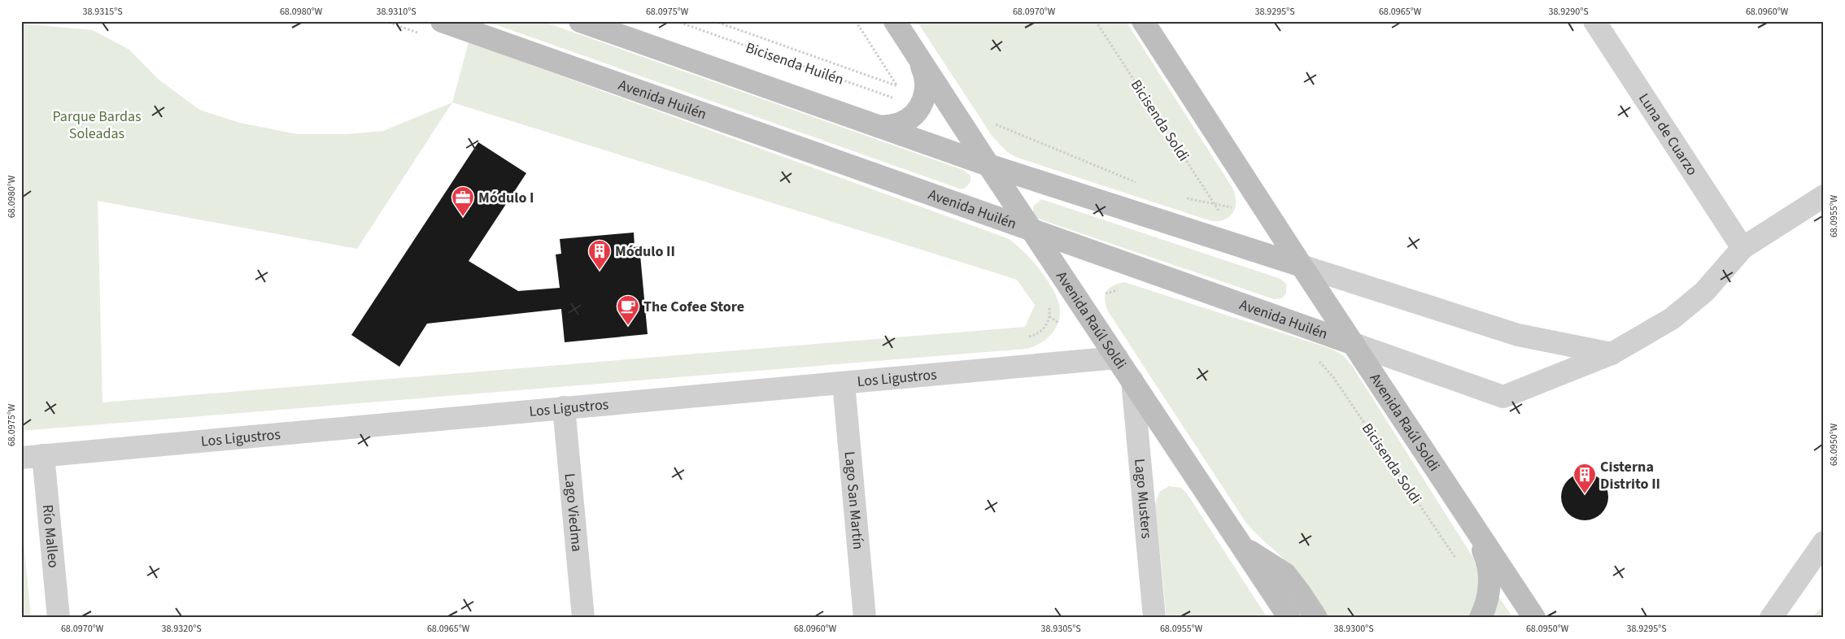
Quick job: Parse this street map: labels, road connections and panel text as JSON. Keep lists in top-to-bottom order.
{
  "streets": {
    "main road": ["Avenida Huilén", "Avenida Raúl Soldi"],
    "street": [
      "Luna de Cuarzo",
      "Los Ligustros",
      "Lago Musters",
      "Lago San Martín",
      "Lago Viedma",
      "Río Malleo"
    ],
    "path": ["Bicisenda Huilén", "Bicisenda Soldi"]
  },
  "crossings": [
    ["Avenida Huilén", "Avenida Raúl Soldi"],
    ["Avenida Raúl Soldi", "Los Ligustros"],
    ["Avenida Raúl Soldi", "Lago Musters"],
    ["Los Ligustros", "Lago San Martín"],
    ["Los Ligustros", "Lago Viedma"],
    ["Los Ligustros", "Río Malleo"]
  ],
  "parks": ["Parque Bardas Soleadas"],
  "places": {
    "office": ["Módulo I"],
    "building": ["Módulo II", "Cisterna Distrito II"],
    "cafe": ["The Cofee Store"]
  },
  "coordinates": [
    "38.9315°S",
    "68.0980°W",
    "38.9310°S",
    "68.0975°W",
    "68.0970°W",
    "38.9295°S",
    "68.0965°W",
    "38.9290°S",
    "68.0960°W",
    "68.0955°W",
    "68.0950°W",
    "38.9320°S",
    "38.9305°S",
    "38.9300°S"
  ]
}
